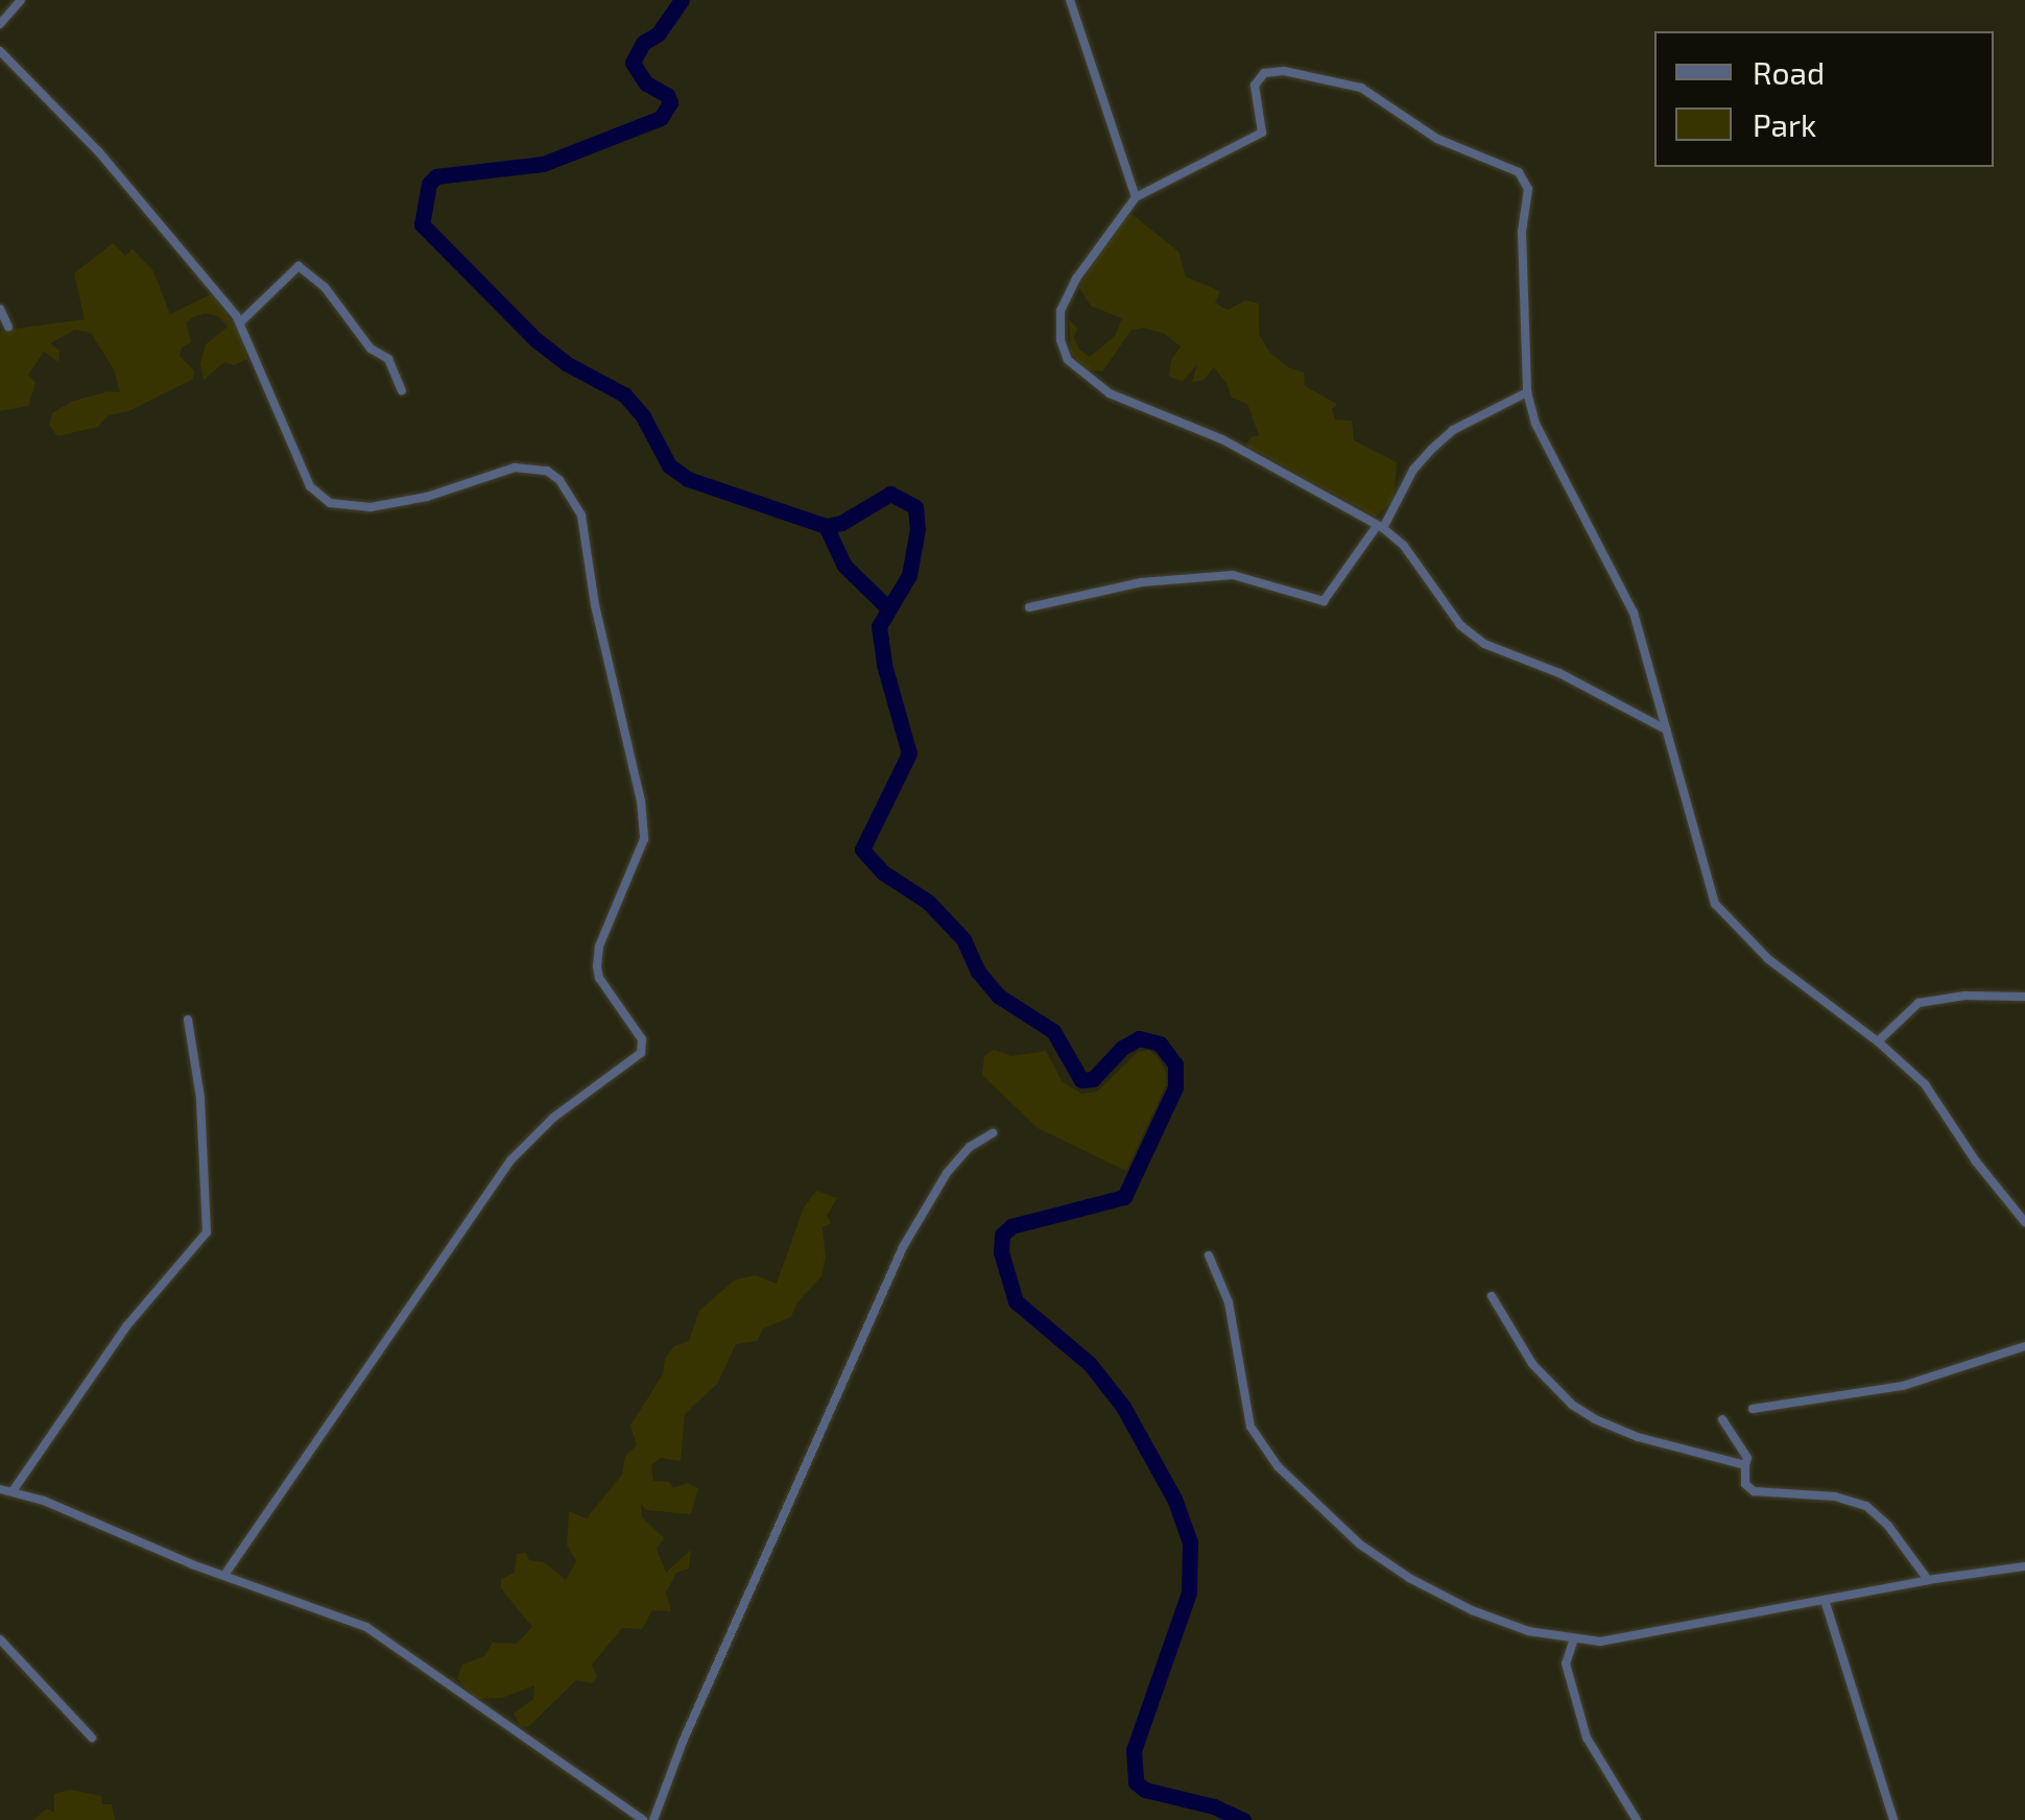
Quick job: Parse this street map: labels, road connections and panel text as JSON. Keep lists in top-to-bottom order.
{
  "legend": ["Road", "Park"]
}
